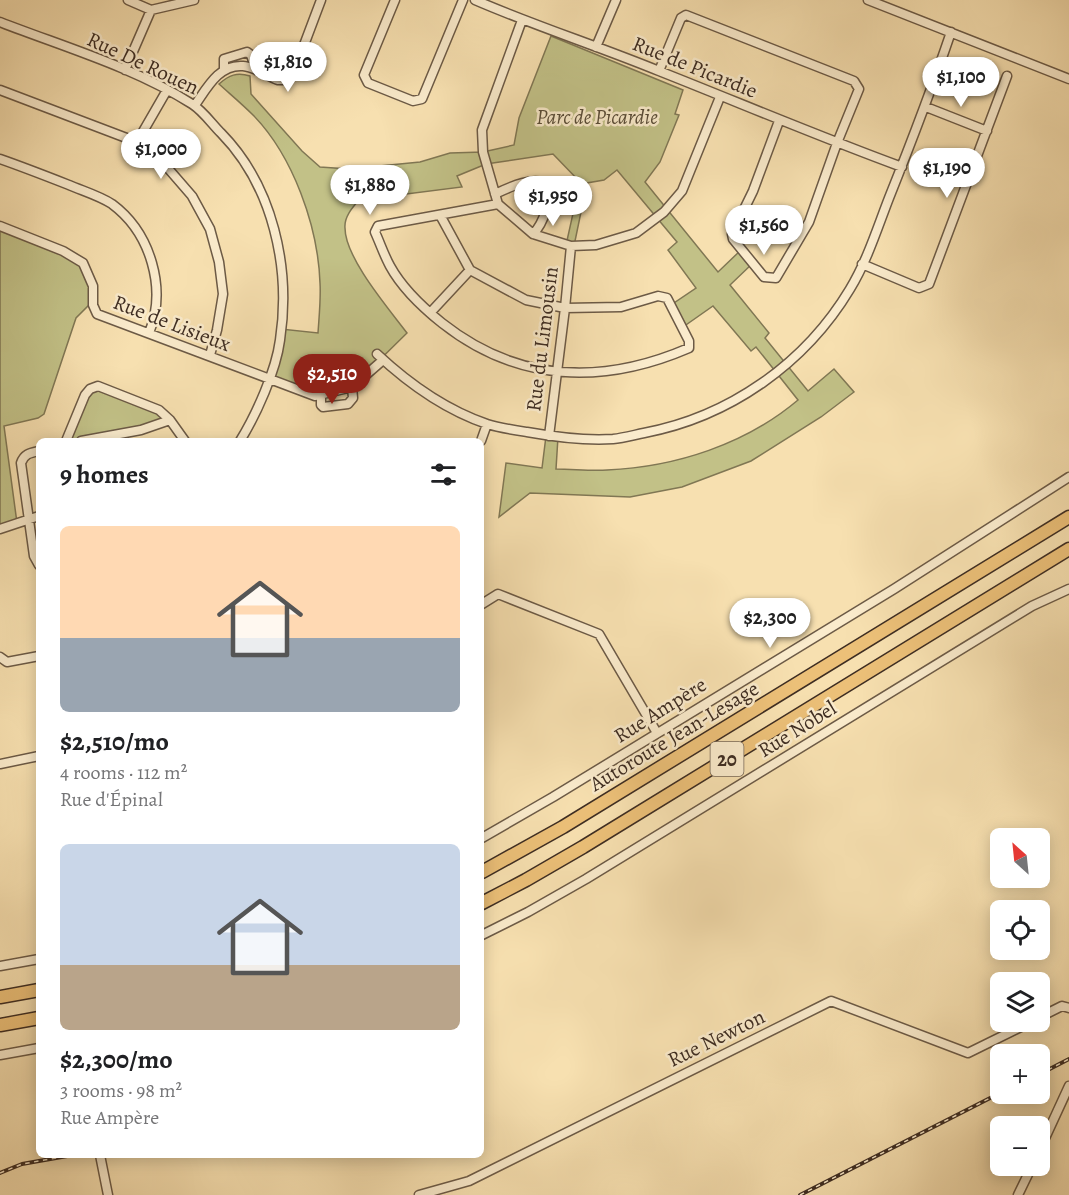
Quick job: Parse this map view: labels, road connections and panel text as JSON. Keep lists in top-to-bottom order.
{
  "streets": {
    "highway": ["Autoroute Jean-Lesage", "20"],
    "street": [
      "Rue De Rouen",
      "Rue de Picardie",
      "Rue de Lisieux",
      "Rue du Limousin",
      "Rue Ampère",
      "Rue Nobel",
      "Rue Newton"
    ]
  },
  "crossings": [
    ["Rue De Rouen", "Rue de Lisieux"]
  ],
  "parks": ["Parc de Picardie"],
  "north": "top left",
  "page": {
    "price": [
      "$1,810",
      "$1,100",
      "$1,000",
      "$1,190",
      "$1,880",
      "$1,950",
      "$1,560",
      "$2,510",
      "$2,300"
    ],
    "heading": "9 homes",
    "list": [
      {
        "name": "$2,510/mo",
        "note": "4 rooms · 112 m² · Rue d'Épinal"
      },
      {
        "name": "$2,300/mo",
        "note": "3 rooms · 98 m² · Rue Ampère"
      }
    ],
    "map_buttons": ["+", "−"]
  }
}
